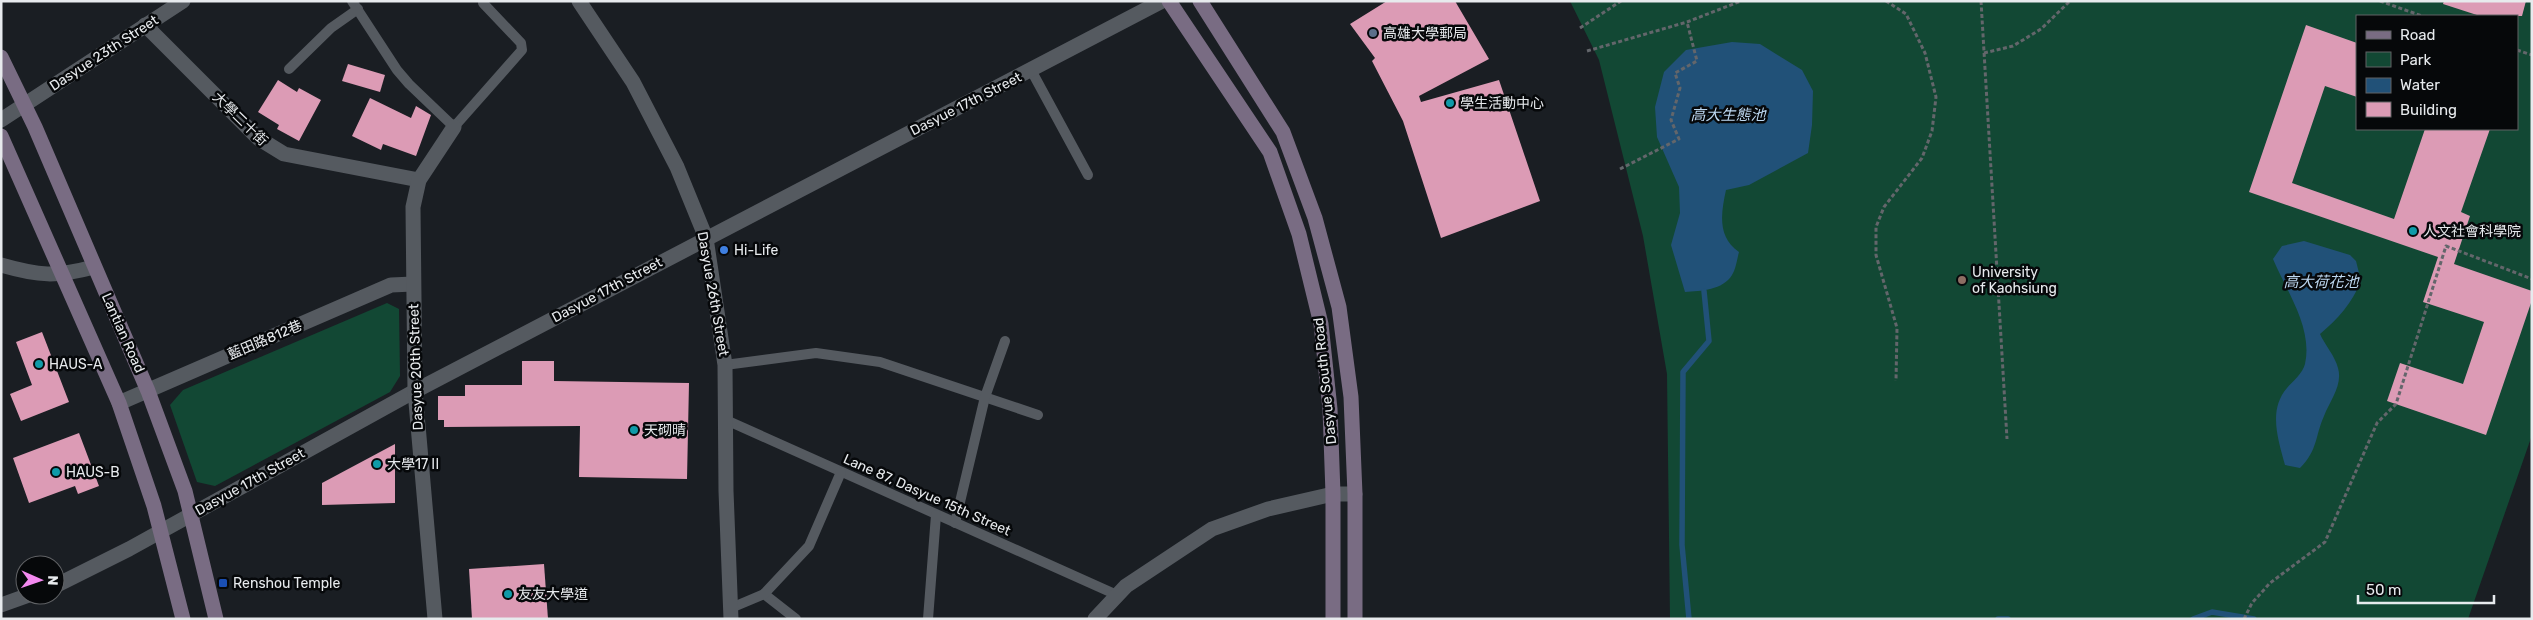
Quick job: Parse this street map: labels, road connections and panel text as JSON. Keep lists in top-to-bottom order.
{
  "streets": {
    "street": [
      "Dasyue 23th Street",
      "Dasyue 17th Street",
      "大學二十街",
      "Dasyue 26th Street",
      "Lantian Road",
      "藍田路812巷",
      "Dasyue 20th Street",
      "Dasyue South Road"
    ],
    "lane": ["Lane 87, Dasyue 15th Street"]
  },
  "crossings": [
    ["Dasyue 23th Street", "大學二十街"],
    ["Dasyue 23th Street", "Lantian Road"],
    ["Dasyue 17th Street", "Dasyue 26th Street"],
    ["Dasyue 17th Street", "Lantian Road"],
    ["Dasyue 17th Street", "Dasyue 20th Street"],
    ["大學二十街", "Dasyue 20th Street"],
    ["Dasyue 26th Street", "Lane 87, Dasyue 15th Street"],
    ["Lantian Road", "藍田路812巷"],
    ["藍田路812巷", "Dasyue 20th Street"]
  ],
  "water": ["高大生態池", "高大荷花池"],
  "places": {
    "other": [
      "高雄大學郵局",
      "學生活動中心",
      "人文社會科學院",
      "Hi-Life",
      "University of Kaohsiung",
      "HAUS-A",
      "天砌晴",
      "大學17Ⅱ",
      "HAUS-B",
      "友友大學道"
    ],
    "transit": ["Renshou Temple"]
  },
  "legend": [
    "Road",
    "Park",
    "Water",
    "Building"
  ],
  "scale_bar": "50 m",
  "north": "right"
}
